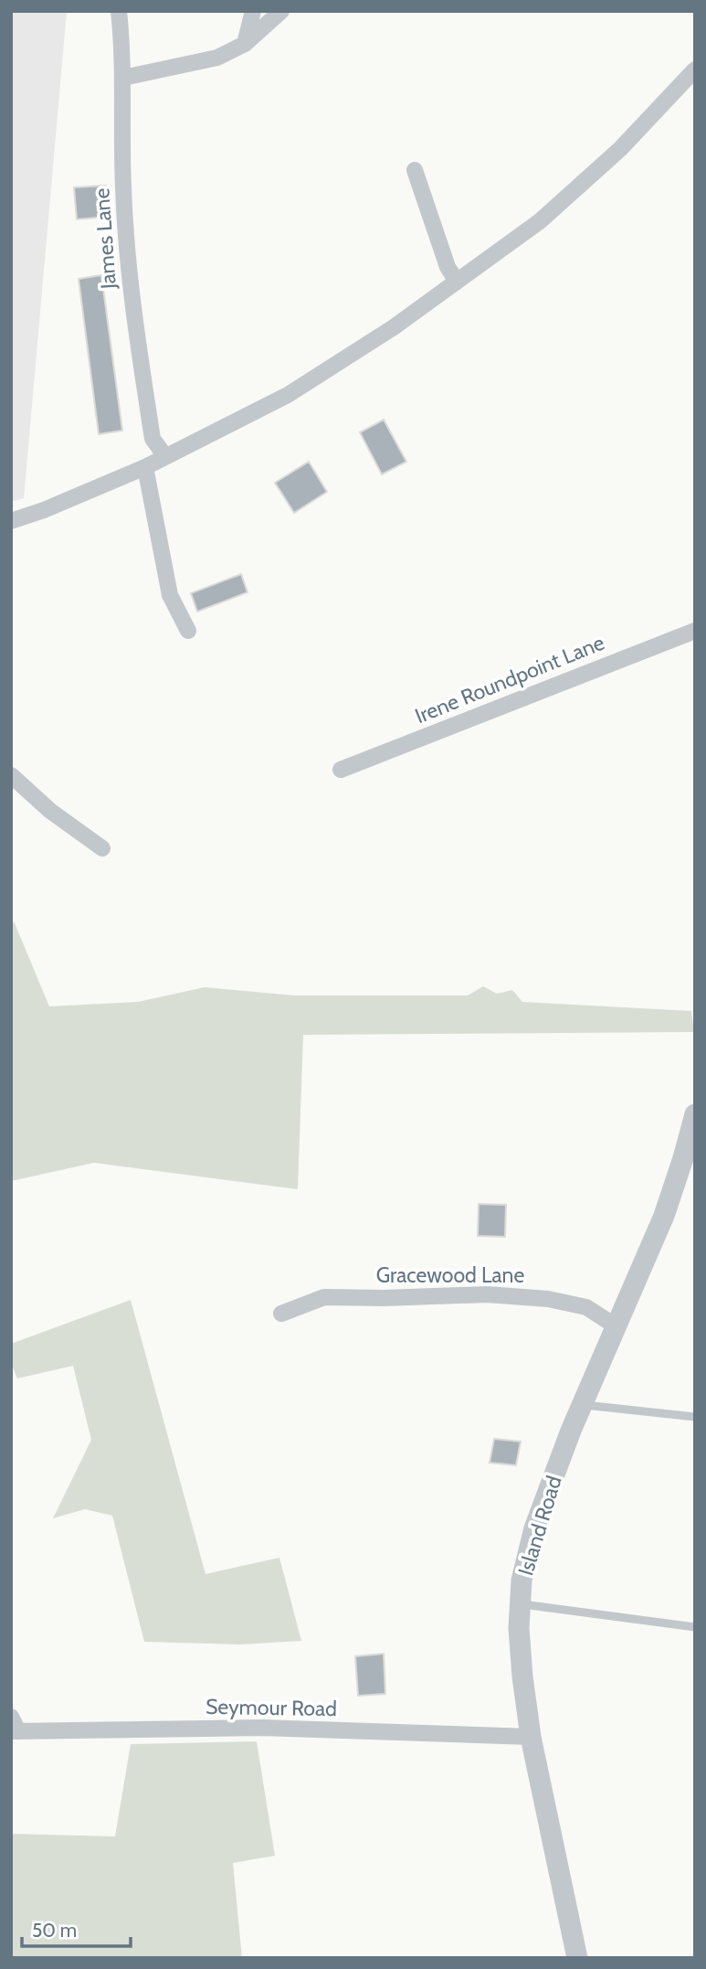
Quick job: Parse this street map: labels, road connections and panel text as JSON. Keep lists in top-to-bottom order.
{
  "streets": {
    "street": [
      "James Lane",
      "Irene Roundpoint Lane",
      "Gracewood Lane",
      "Island Road",
      "Seymour Road"
    ]
  },
  "crossings": [
    ["Gracewood Lane", "Island Road"],
    ["Island Road", "Seymour Road"]
  ],
  "scale_bar": "50 m"
}
